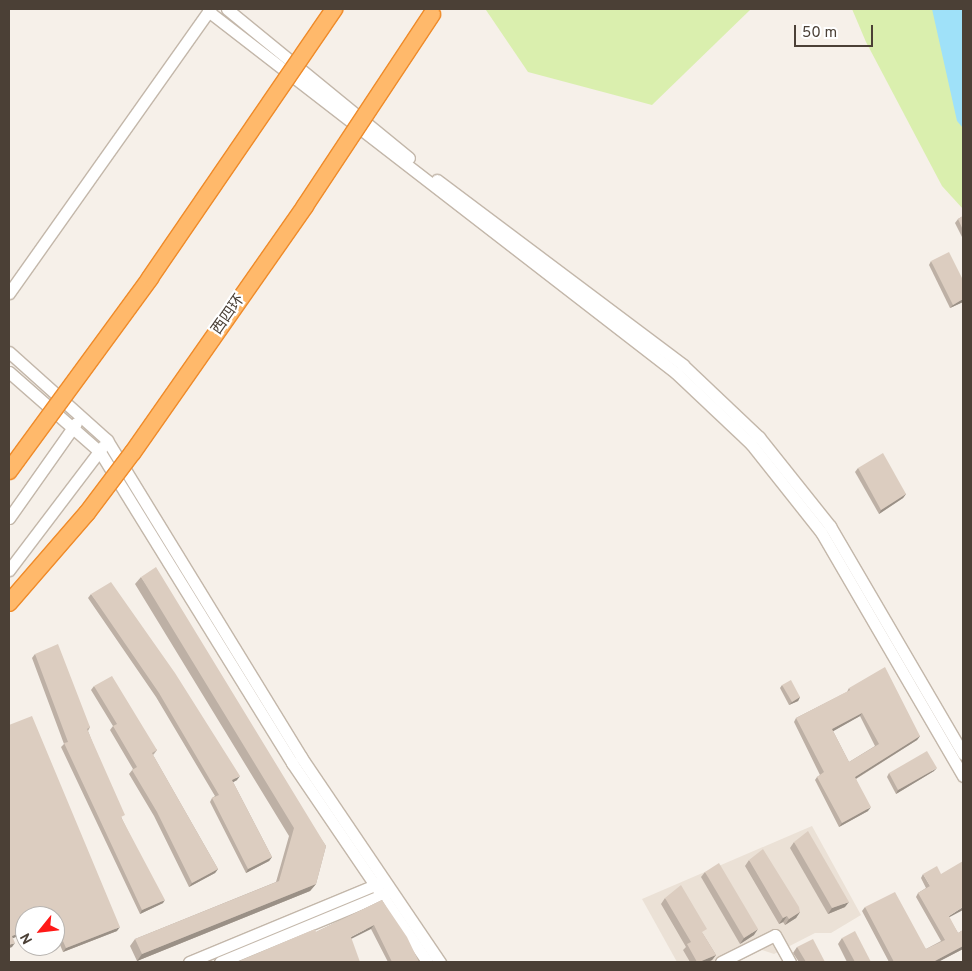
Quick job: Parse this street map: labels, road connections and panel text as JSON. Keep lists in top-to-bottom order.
{
  "streets": {
    "highway": ["西四环"]
  },
  "scale_bar": "50 m",
  "north": "bottom left"
}
